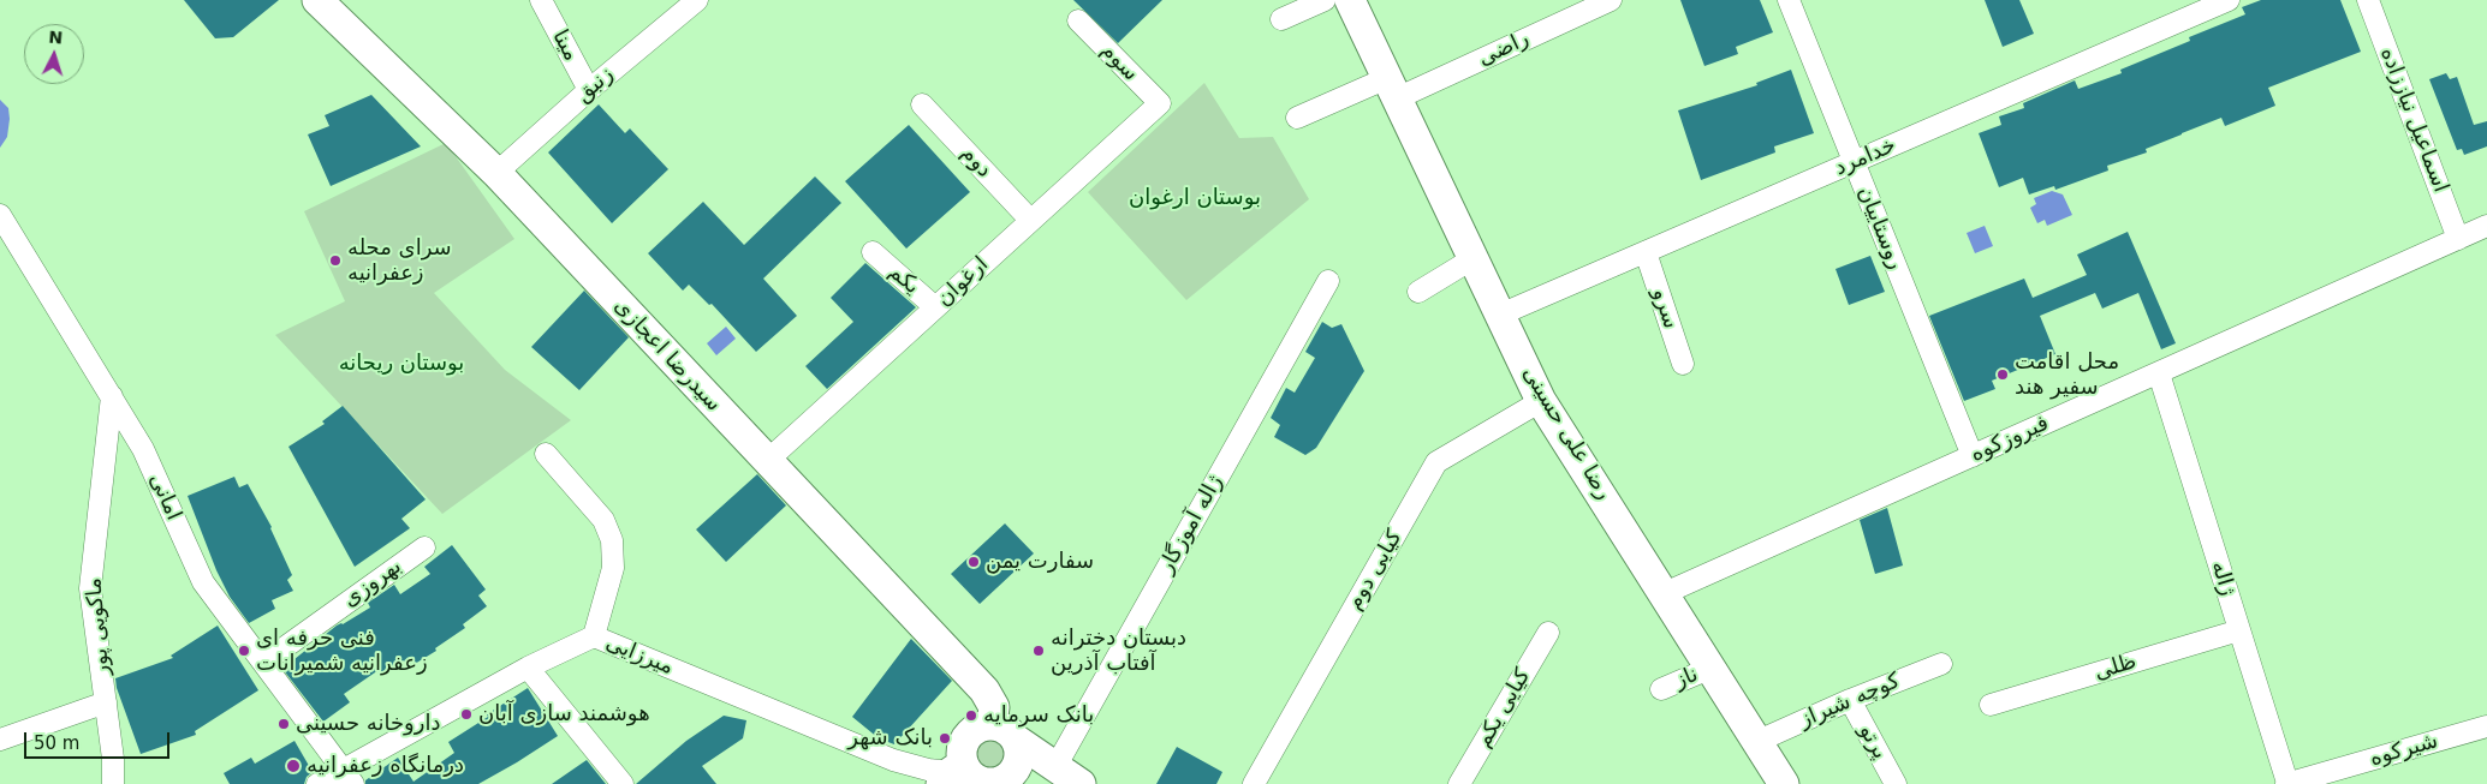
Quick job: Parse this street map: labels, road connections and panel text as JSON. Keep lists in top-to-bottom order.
{
  "streets": {
    "main road": ["سیدرضا اعجازی", "رضا علی حسینی"],
    "street": [
      "مینا",
      "راضی",
      "سوم",
      "زنبق",
      "اسماعیل نیاززاده",
      "خدامرد",
      "دوم",
      "روستاییان",
      "یکم",
      "ارغوان",
      "سرو",
      "فیروزکوه",
      "امانی",
      "ژاله آموزگار",
      "کیایی دوم",
      "ژاله",
      "بهروزی",
      "ماکویی‌ پور",
      "میرزایی",
      "ظلی",
      "ناز",
      "کوچه شیراز",
      "کیایی یکم",
      "پرتو",
      "شیرکوه"
    ]
  },
  "crossings": [
    ["مینا", "زنبق"],
    ["راضی", "رضا علی حسینی"],
    ["سوم", "ارغوان"],
    ["زنبق", "سیدرضا اعجازی"],
    ["اسماعیل نیاززاده", "فیروزکوه"],
    ["خدامرد", "روستاییان"],
    ["خدامرد", "سرو"],
    ["خدامرد", "رضا علی حسینی"],
    ["دوم", "ارغوان"],
    ["روستاییان", "فیروزکوه"],
    ["یکم", "ارغوان"],
    ["ارغوان", "سیدرضا اعجازی"],
    ["سیدرضا اعجازی", "میرزایی"],
    ["رضا علی حسینی", "فیروزکوه"],
    ["رضا علی حسینی", "کیایی دوم"],
    ["رضا علی حسینی", "ناز"],
    ["رضا علی حسینی", "کوچه شیراز"],
    ["فیروزکوه", "ژاله"],
    ["امانی", "بهروزی"],
    ["امانی", "ماکویی‌ پور"],
    ["امانی", "میرزایی"],
    ["ژاله", "ظلی"],
    ["ژاله", "شیرکوه"],
    ["کوچه شیراز", "پرتو"]
  ],
  "parks": ["بوستان ارغوان", "بوستان ریحانه"],
  "places": [
    "سرای محله زعفرانیه",
    "محل اقامت سفیر هند",
    "سفارت یمن",
    "فنی حرفه ای زعفرانیه شمیرانات",
    "دبستان دخترانه آفتاب آذرین",
    "هوشمند سازی آبان",
    "بانک سرمایه",
    "داروخانه حسینی",
    "بانک شهر",
    "درمانگاه زعفرانیه"
  ],
  "scale_bar": "50 m",
  "north": "top"
}
